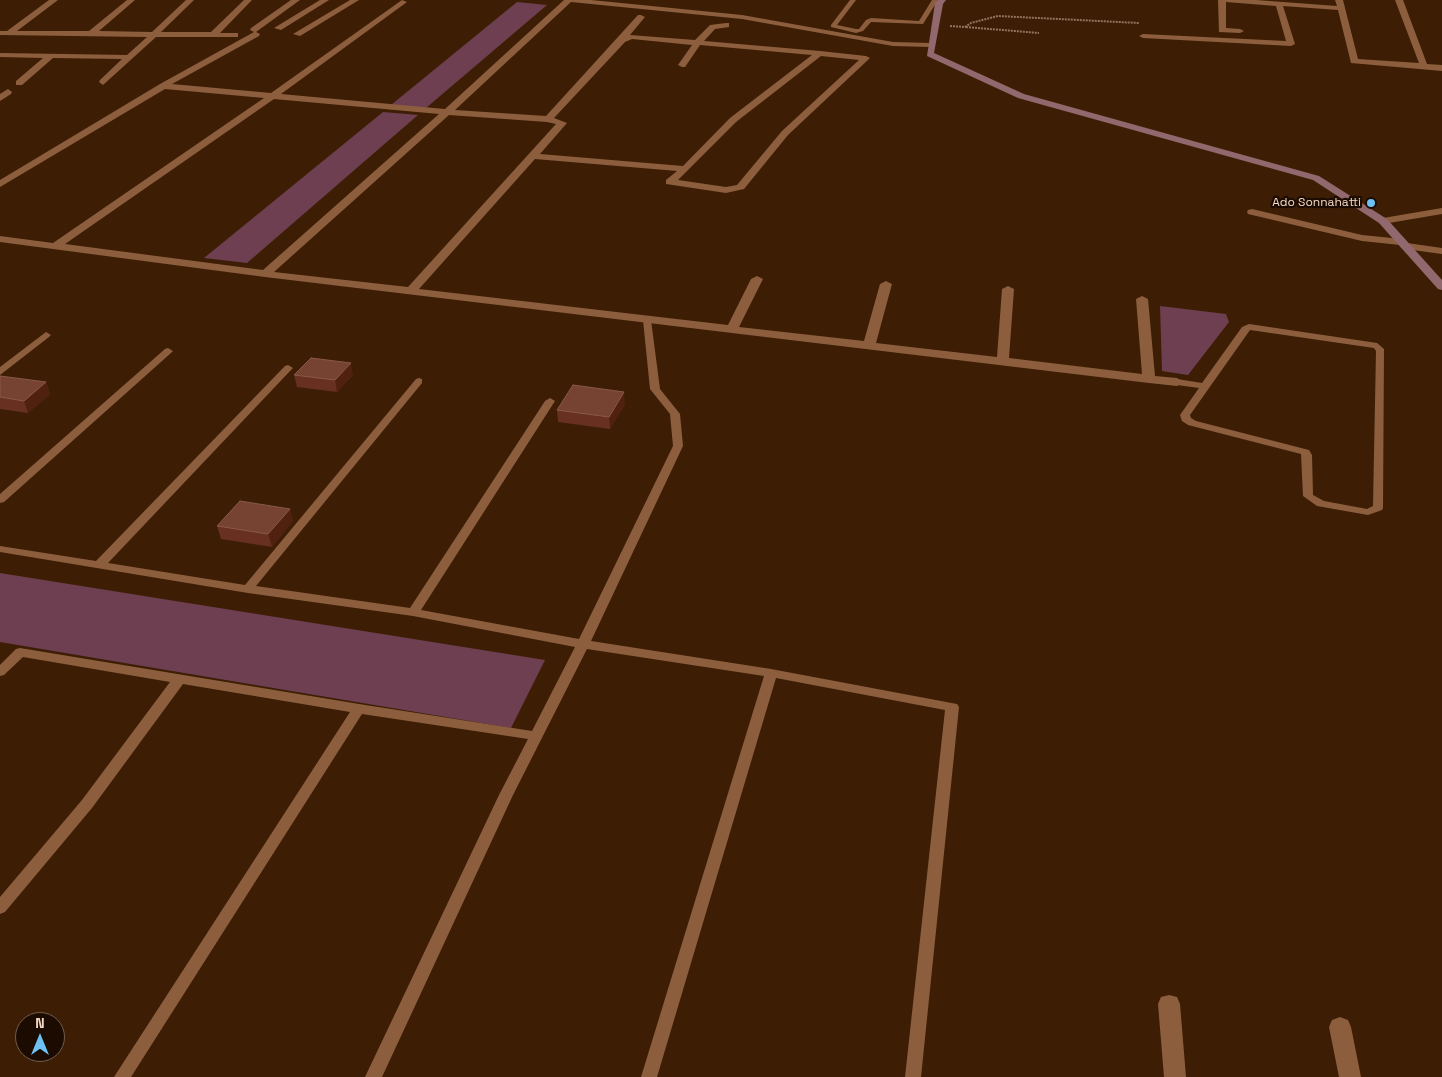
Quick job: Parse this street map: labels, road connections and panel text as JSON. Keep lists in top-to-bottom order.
{
  "places": ["Ado Sonnahatti"],
  "north": "top"
}
